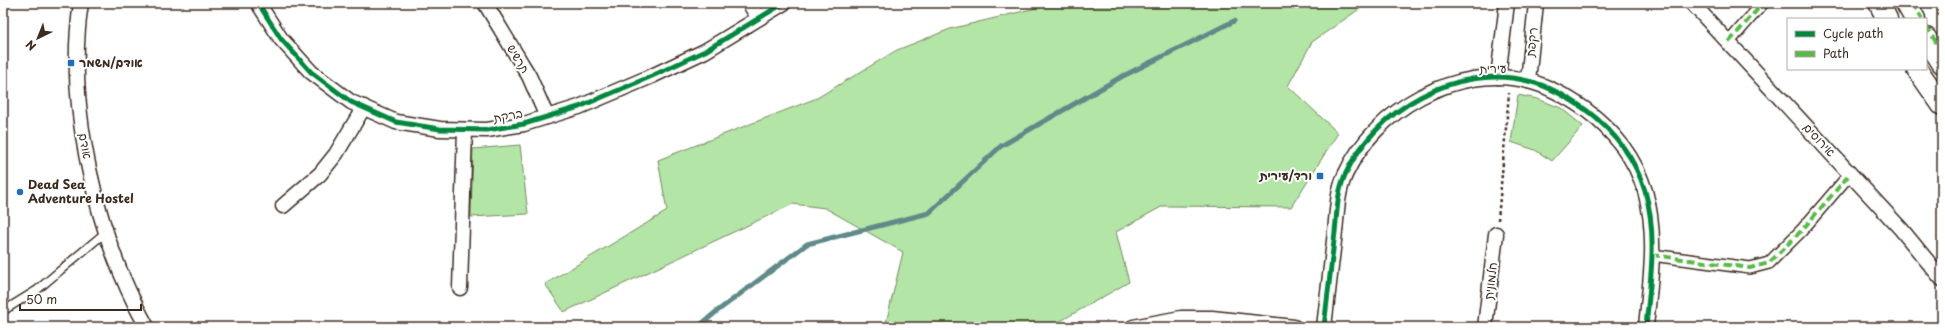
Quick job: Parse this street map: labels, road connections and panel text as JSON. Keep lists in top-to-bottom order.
{
  "streets": {
    "street": [
      "רקפת",
      "תרשיש",
      "עירית",
      "ברקת",
      "אירוסים",
      "אודם",
      "חלמונית"
    ]
  },
  "crossings": [
    ["רקפת", "עירית"],
    ["תרשיש", "ברקת"]
  ],
  "places": {
    "transit": ["אודם/משמר", "ורד/עירית"],
    "other": ["Dead Sea Adventure Hostel"]
  },
  "legend": ["Cycle path", "Path"],
  "scale_bar": "50 m",
  "north": "bottom left"
}
